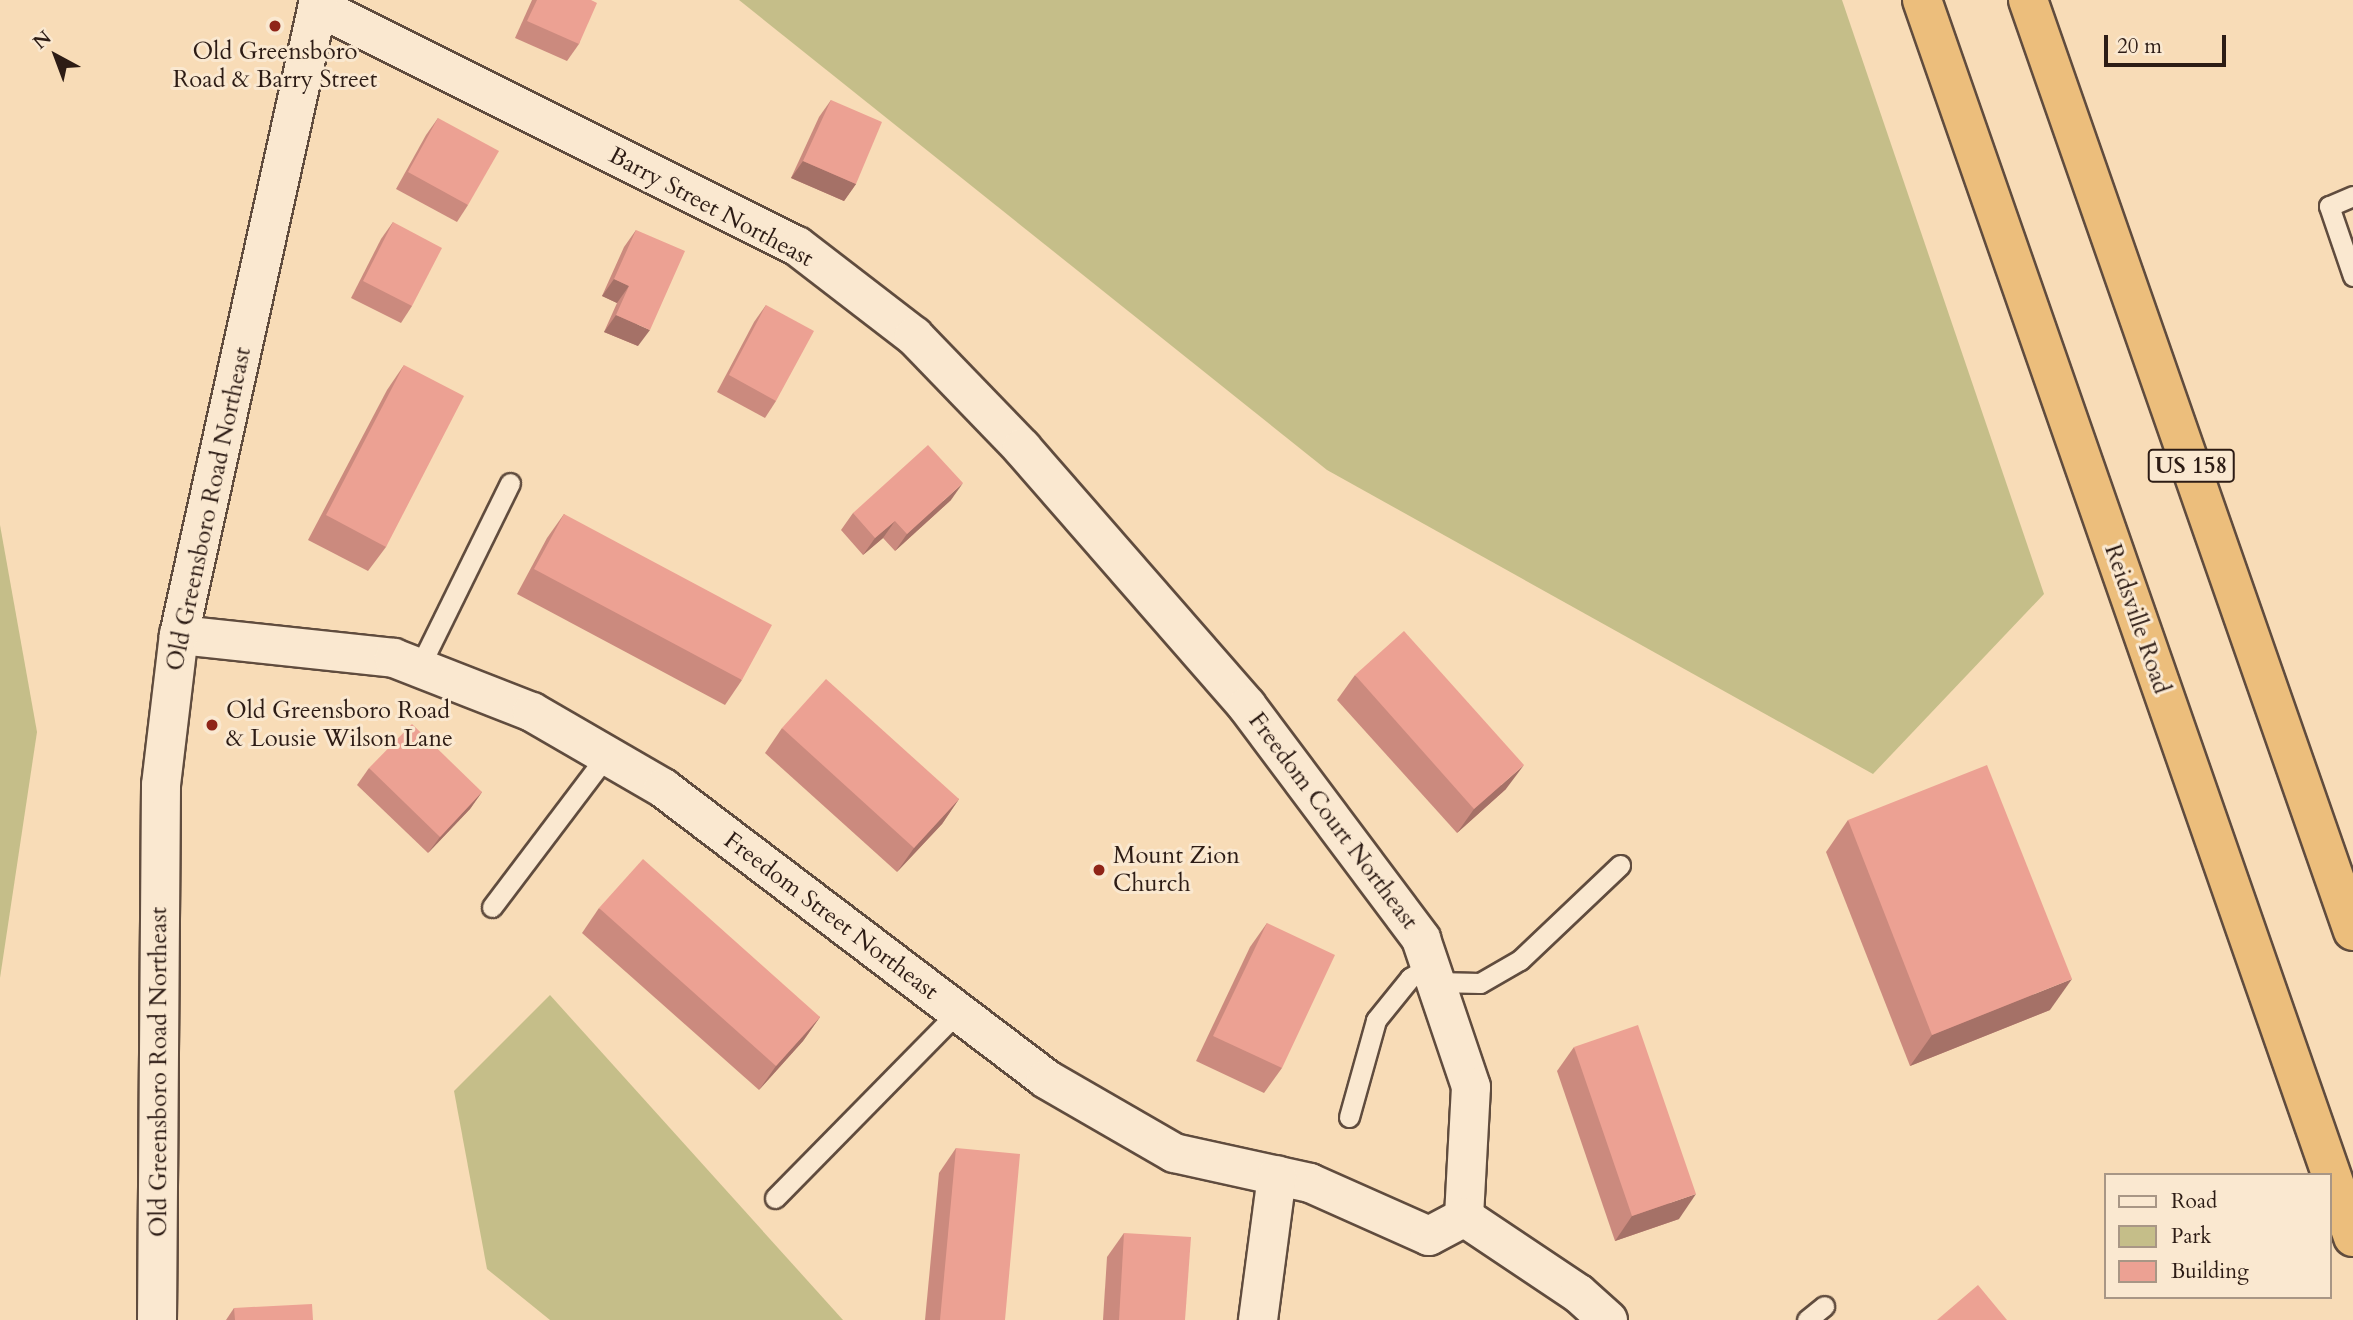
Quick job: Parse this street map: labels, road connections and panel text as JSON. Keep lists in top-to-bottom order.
{
  "streets": {
    "highway": ["US 158", "Reidsville Road"],
    "street": [
      "Barry Street Northeast",
      "Old Greensboro Road Northeast",
      "Freedom Court Northeast",
      "Freedom Street Northeast"
    ]
  },
  "crossings": [
    ["Barry Street Northeast", "Old Greensboro Road Northeast"],
    ["Barry Street Northeast", "Freedom Court Northeast"],
    ["Old Greensboro Road Northeast", "Freedom Street Northeast"],
    ["Freedom Court Northeast", "Freedom Street Northeast"]
  ],
  "places": ["Old Greensboro Road & Barry Street", "Old Greensboro Road & Lousie Wilson Lane", "Mount Zion Church"],
  "legend": ["Road", "Park", "Building"],
  "scale_bar": "20 m",
  "north": "top left"
}
